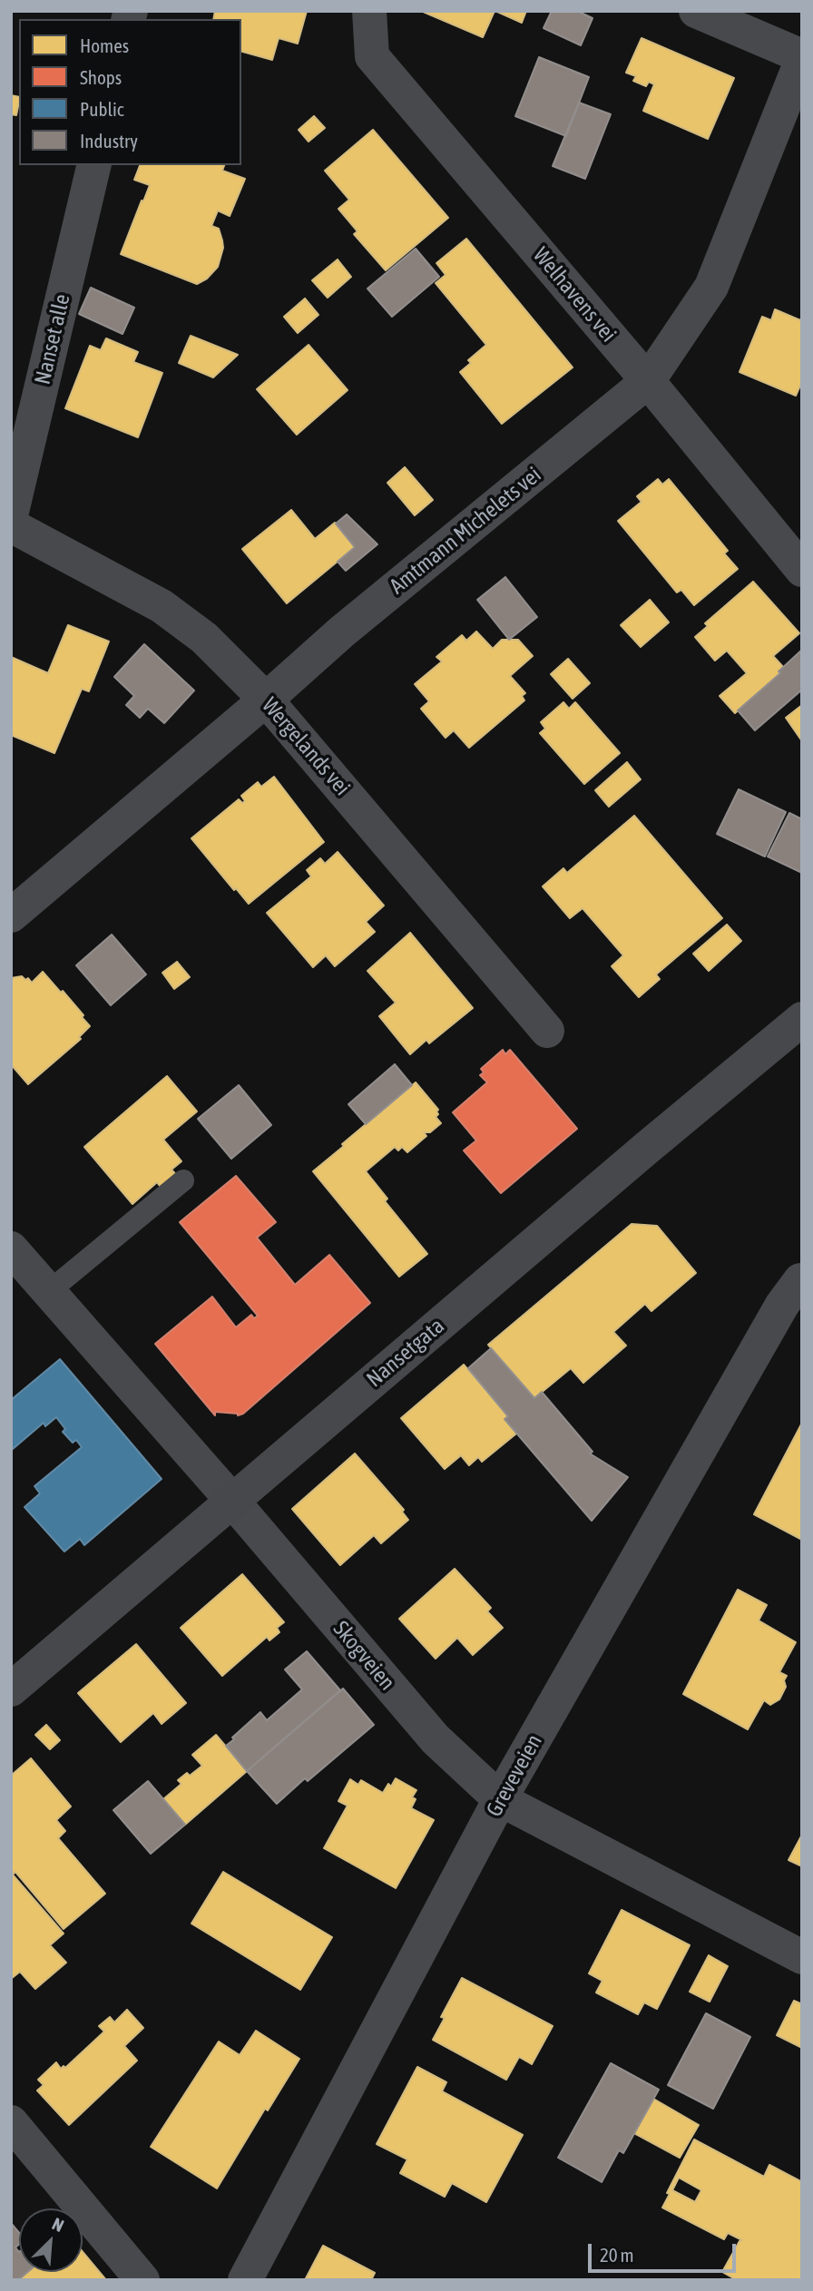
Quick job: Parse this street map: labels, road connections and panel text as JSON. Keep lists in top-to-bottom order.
{
  "streets": {
    "main road": ["Nansetgata"],
    "street": [
      "Welhavens vei",
      "Nanset alle",
      "Amtmann Michelets vei",
      "Wergelands vei",
      "Skogveien",
      "Greveveien"
    ]
  },
  "crossings": [
    ["Welhavens vei", "Amtmann Michelets vei"],
    ["Amtmann Michelets vei", "Wergelands vei"],
    ["Nansetgata", "Skogveien"],
    ["Skogveien", "Greveveien"]
  ],
  "legend": [
    "Homes",
    "Shops",
    "Public",
    "Industry"
  ],
  "scale_bar": "20 m",
  "north": "top right"
}
